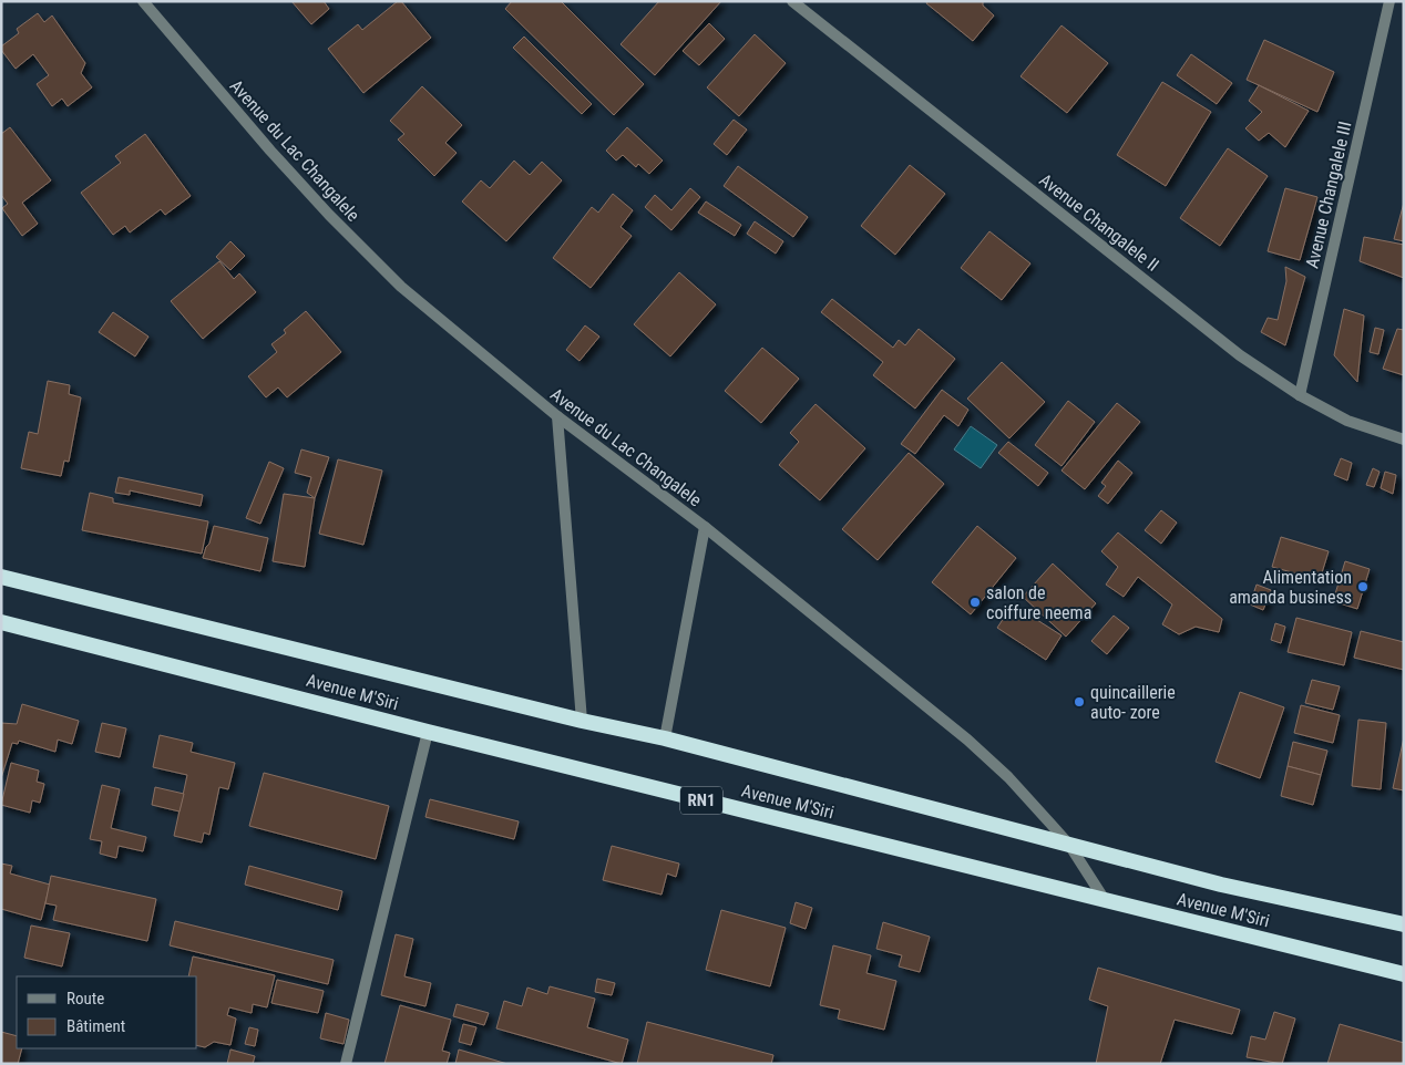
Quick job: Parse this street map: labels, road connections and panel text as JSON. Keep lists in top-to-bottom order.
{
  "streets": {
    "highway": ["Avenue M'Siri", "RN1"],
    "street": ["Avenue du Lac Changalele", "Avenue Changalele III", "Avenue Changalele II"]
  },
  "crossings": [
    ["Avenue du Lac Changalele", "Avenue M'Siri"],
    ["Avenue Changalele III", "Avenue Changalele II"]
  ],
  "places": ["Alimentation amanda business", "salon de coiffure neema", "quincaillerie auto- zore"],
  "legend": ["Route", "Bâtiment"]
}
